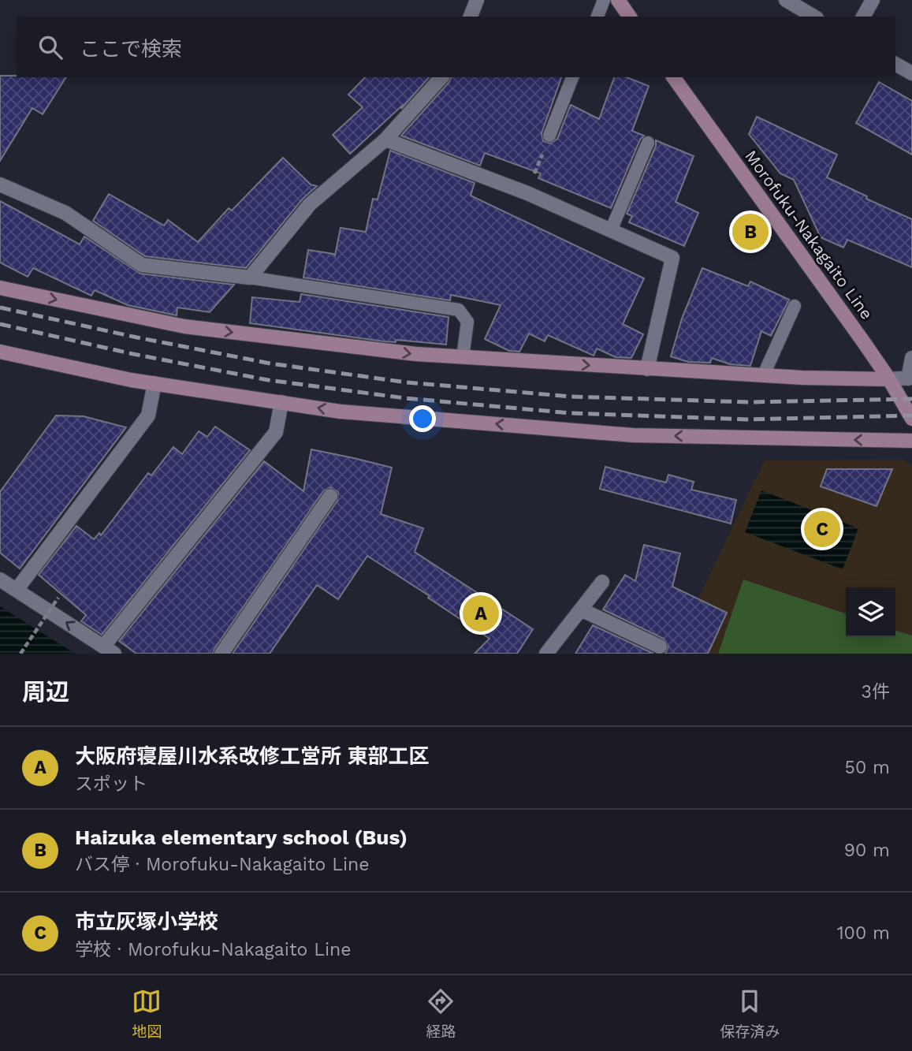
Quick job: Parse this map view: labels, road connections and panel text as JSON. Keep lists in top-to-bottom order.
{
  "streets": {
    "street": ["Morofuku-Nakagaito Line"]
  },
  "page": {
    "search": "ここで検索",
    "pins": ["B", "C", "A"],
    "heading": ["周辺", "3件"],
    "list": [
      {
        "mark": "A",
        "name": "大阪府寝屋川水系改修工営所 東部工区",
        "note": "スポット",
        "value": "50 m"
      },
      {
        "mark": "B",
        "name": "Haizuka elementary school (Bus)",
        "note": "バス停 · Morofuku-Nakagaito Line",
        "value": "90 m"
      },
      {
        "mark": "C",
        "name": "市立灰塚小学校",
        "note": "学校 · Morofuku-Nakagaito Line",
        "value": "100 m"
      }
    ],
    "nav": ["地図", "経路", "保存済み"]
  }
}
